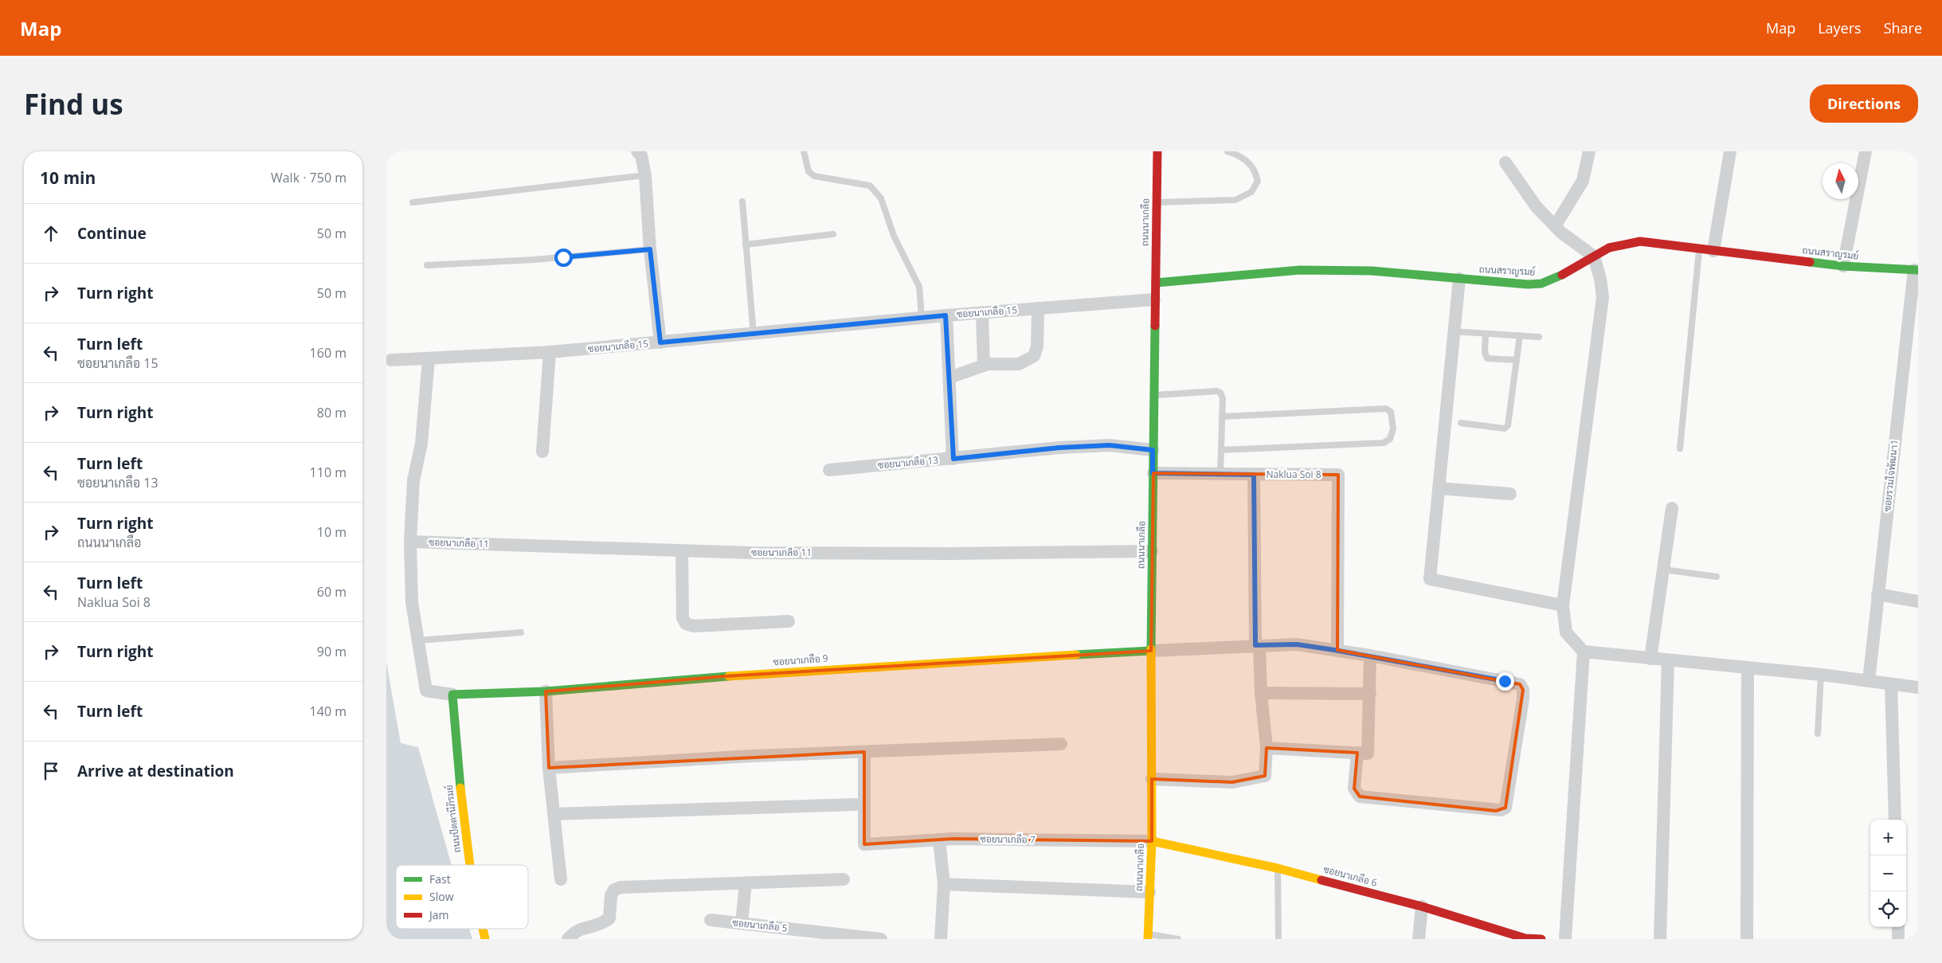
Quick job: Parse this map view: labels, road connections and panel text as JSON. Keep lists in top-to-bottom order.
{
  "streets": {
    "street": [
      "ถนนนาเกลือ",
      "ถนนสราญรมย์",
      "ซอยนาเกลือ 15",
      "ซอยนาเกลือ 13",
      "Naklua Soi 8",
      "ซอยรวมใจพัฒนา1",
      "ซอยนาเกลือ 11",
      "ซอยนาเกลือ 9",
      "ถนนปัตตานีภิรมย์",
      "ซอยนาเกลือ 7",
      "ซอยนาเกลือ 6",
      "ซอยนาเกลือ 5"
    ]
  },
  "crossings": [
    ["ถนนนาเกลือ", "ถนนสราญรมย์"],
    ["ถนนนาเกลือ", "ซอยนาเกลือ 15"],
    ["ถนนนาเกลือ", "ซอยนาเกลือ 13"],
    ["ถนนนาเกลือ", "Naklua Soi 8"],
    ["ถนนนาเกลือ", "ซอยนาเกลือ 11"],
    ["ถนนนาเกลือ", "ซอยนาเกลือ 9"],
    ["ถนนนาเกลือ", "ซอยนาเกลือ 7"],
    ["ถนนนาเกลือ", "ซอยนาเกลือ 6"],
    ["ถนนสราญรมย์", "ซอยรวมใจพัฒนา1"],
    ["ซอยนาเกลือ 9", "ถนนปัตตานีภิรมย์"],
    ["ซอยนาเกลือ 7", "ซอยนาเกลือ 6"]
  ],
  "legend": ["Fast", "Slow", "Jam"],
  "north": "top",
  "page": {
    "header": "Map",
    "nav": ["Map", "Layers", "Share"],
    "buttons": "Directions",
    "title": "Find us",
    "heading": ["10 min", "Walk · 750 m"],
    "list": [
      ["Continue", "50 m"],
      ["Turn right", "50 m"],
      ["Turn left", "ซอยนาเกลือ 15", "160 m"],
      ["Turn right", "80 m"],
      ["Turn left", "ซอยนาเกลือ 13", "110 m"],
      ["Turn right", "ถนนนาเกลือ", "10 m"],
      ["Turn left", "Naklua Soi 8", "60 m"],
      ["Turn right", "90 m"],
      ["Turn left", "140 m"],
      "Arrive at destination"
    ],
    "map_buttons": ["+", "−"]
  }
}
